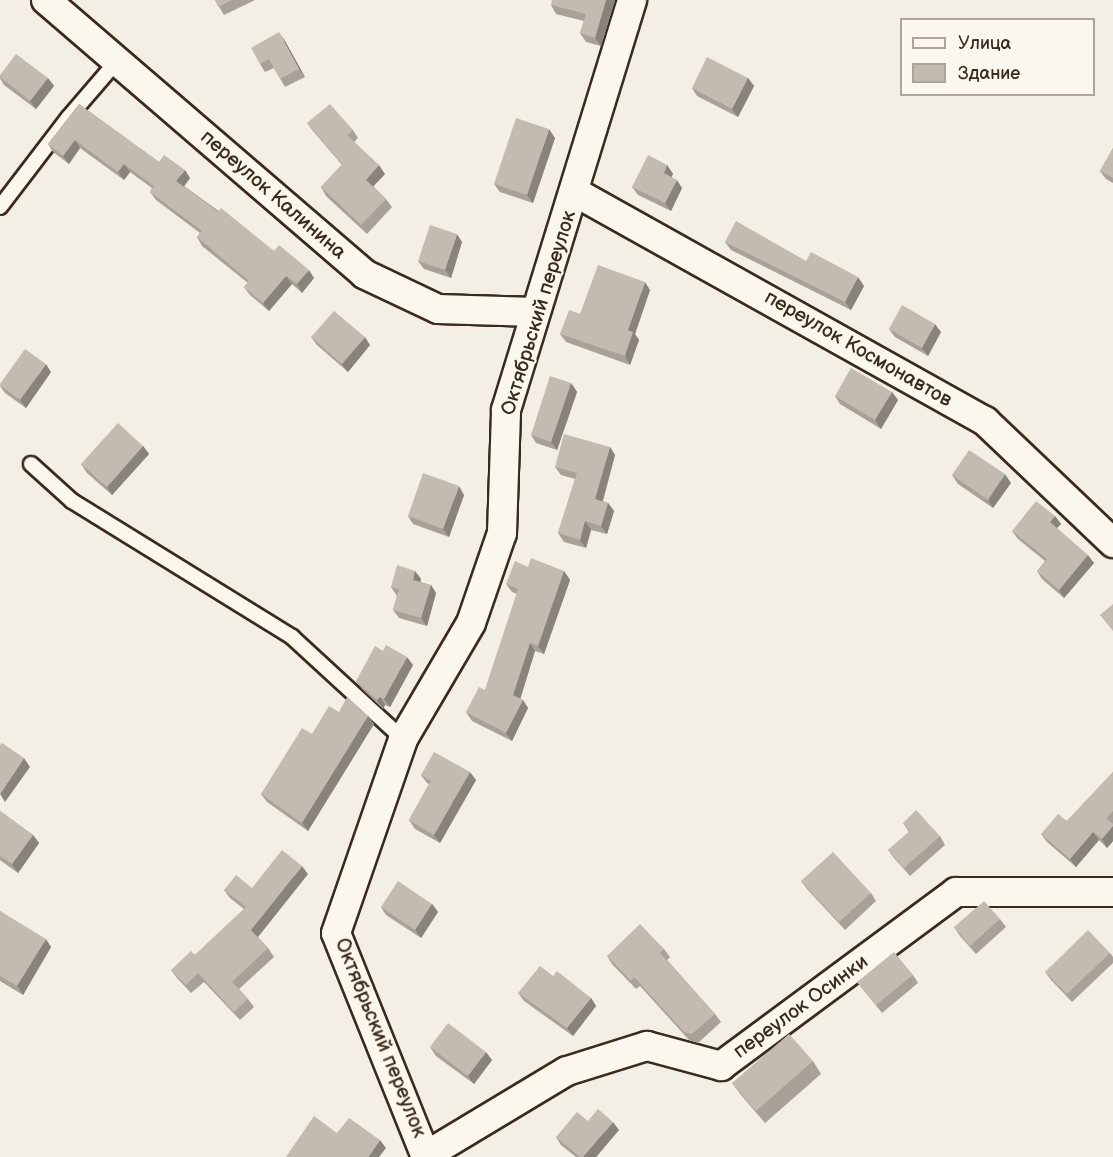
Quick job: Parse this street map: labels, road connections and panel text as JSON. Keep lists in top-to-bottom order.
{
  "streets": {
    "street": [
      "переулок Калинина",
      "Октябрьский переулок",
      "переулок Космонавтов",
      "переулок Осинки"
    ]
  },
  "crossings": [
    ["переулок Калинина", "Октябрьский переулок"],
    ["Октябрьский переулок", "переулок Космонавтов"],
    ["Октябрьский переулок", "переулок Осинки"]
  ],
  "legend": ["Улица", "Здание"]
}
